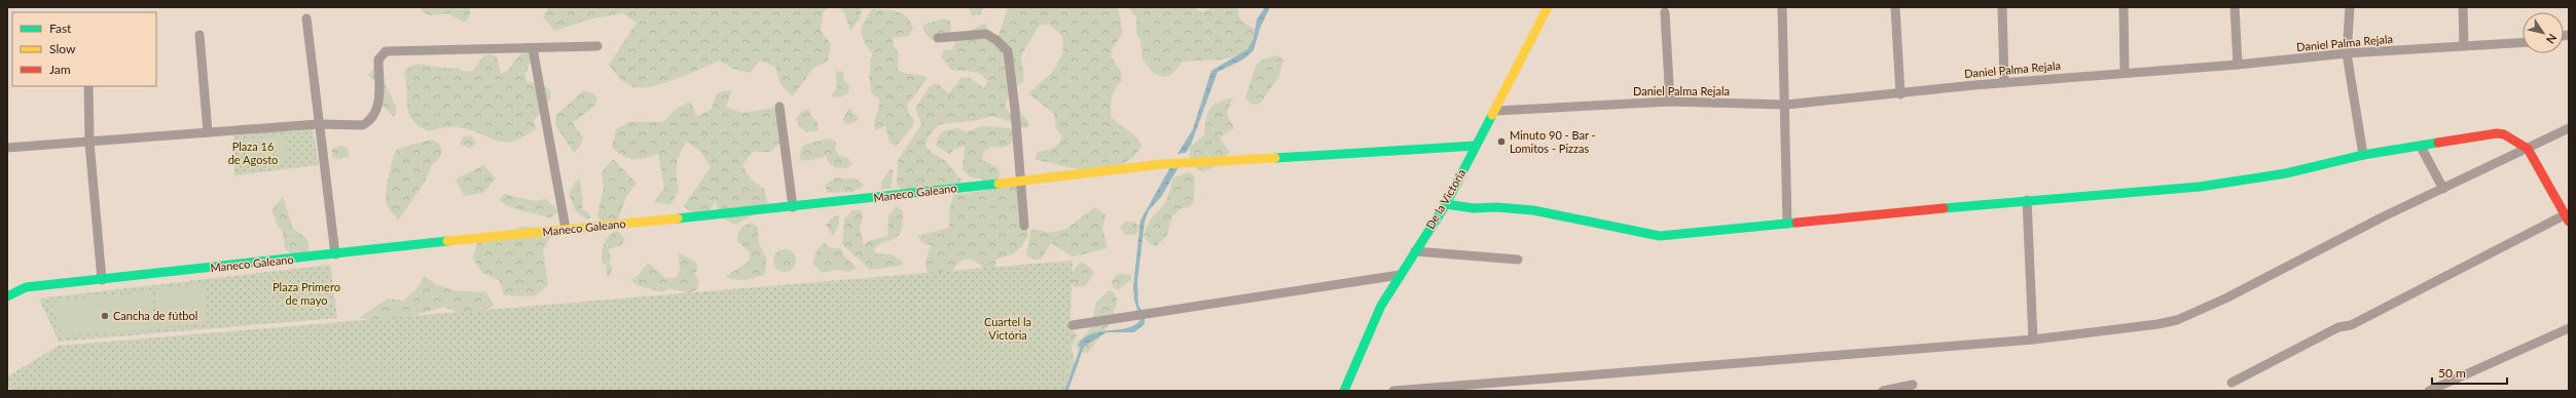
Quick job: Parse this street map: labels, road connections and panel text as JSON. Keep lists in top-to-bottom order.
{
  "streets": {
    "street": ["Daniel Palma Rejala", "Maneco Galeano", "De la Victoria"]
  },
  "crossings": [
    ["Daniel Palma Rejala", "De la Victoria"],
    ["Maneco Galeano", "De la Victoria"]
  ],
  "parks": ["Plaza 16 de Agosto", "Plaza Primero de mayo", "Cuartel la Victória"],
  "places": ["Minuto 90 - Bar - Lomitos - Pizzas", "Cancha de fútbol"],
  "legend": ["Fast", "Slow", "Jam"],
  "scale_bar": "50 m",
  "north": "bottom right"
}
